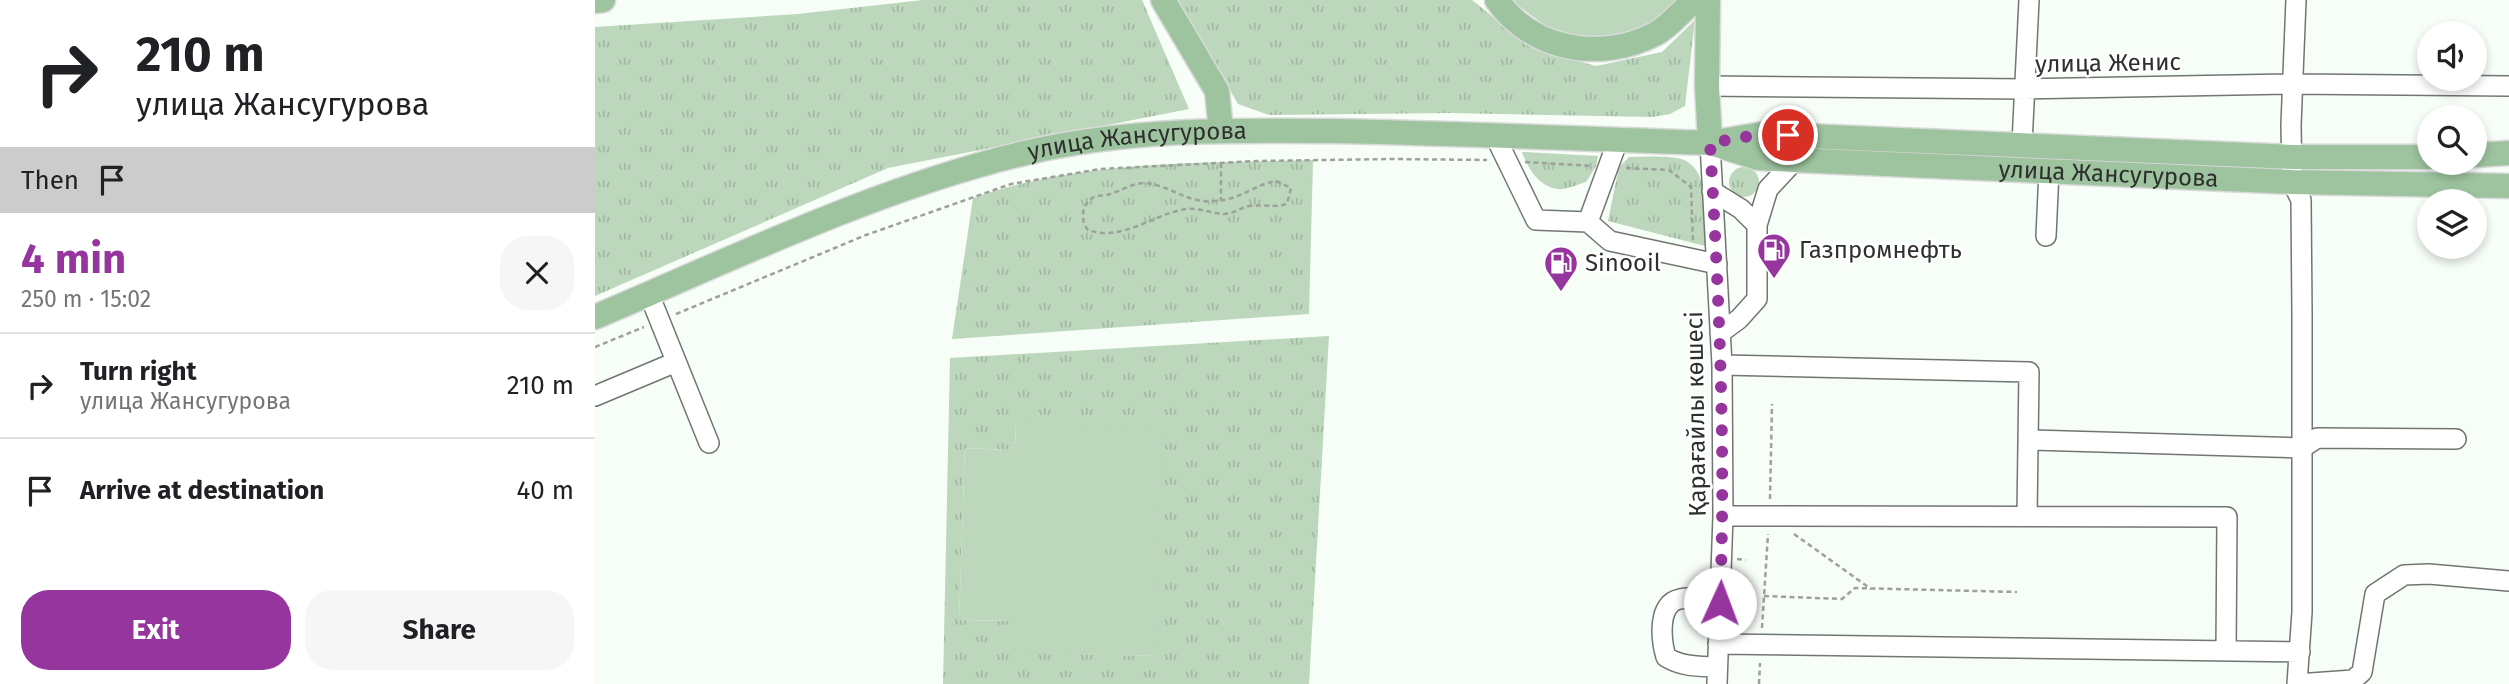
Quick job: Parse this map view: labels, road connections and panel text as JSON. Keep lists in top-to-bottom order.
{
  "streets": {
    "main road": ["улица Жансугурова"],
    "street": ["улица Женис", "Қарағайлы көшесі"]
  },
  "crossings": [
    ["улица Жансугурова", "Қарағайлы көшесі"]
  ],
  "places": {
    "fuel station": ["Газпромнефть", "Sinooil"]
  },
  "page": {
    "turn": ["210 m", "улица Жансугурова"],
    "then": "Then",
    "heading": ["4 min", "250 m · 15:02"],
    "list": [
      {
        "name": "Turn right",
        "note": "улица Жансугурова",
        "value": "210 m"
      },
      {
        "name": "Arrive at destination",
        "value": "40 m"
      }
    ],
    "buttons": ["Exit", "Share"]
  }
}
